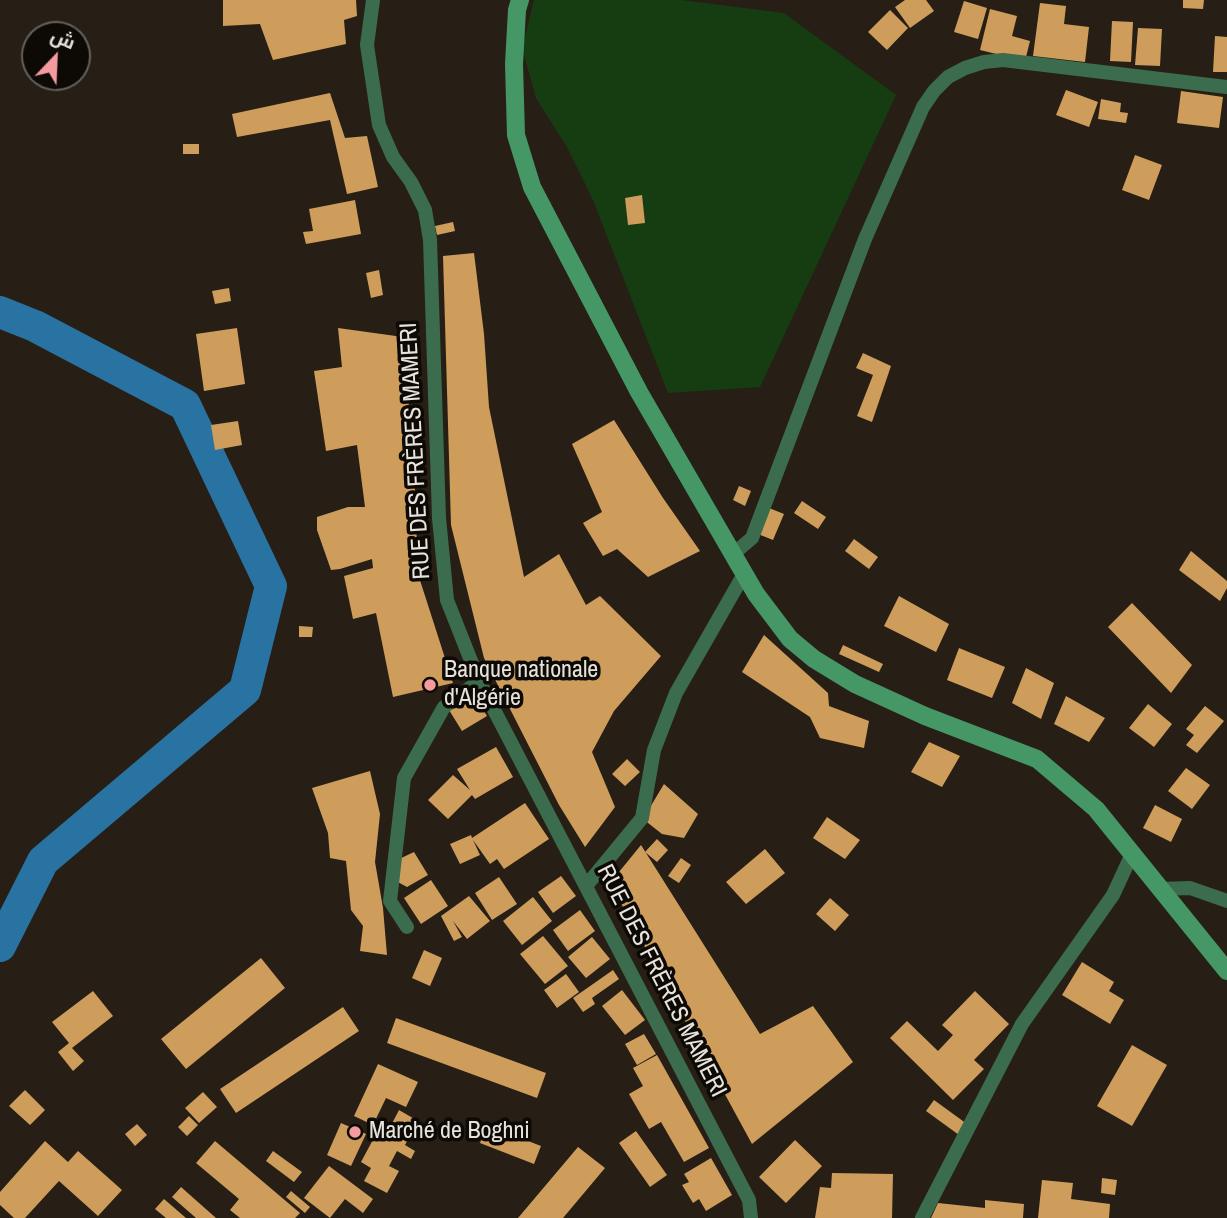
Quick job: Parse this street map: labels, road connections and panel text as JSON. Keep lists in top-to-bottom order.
{
  "streets": {
    "street": ["RUE DES FRÈRES MAMERI"]
  },
  "places": ["Banque nationale d'Algérie", "Marché de Boghni"],
  "north": "top right"
}
